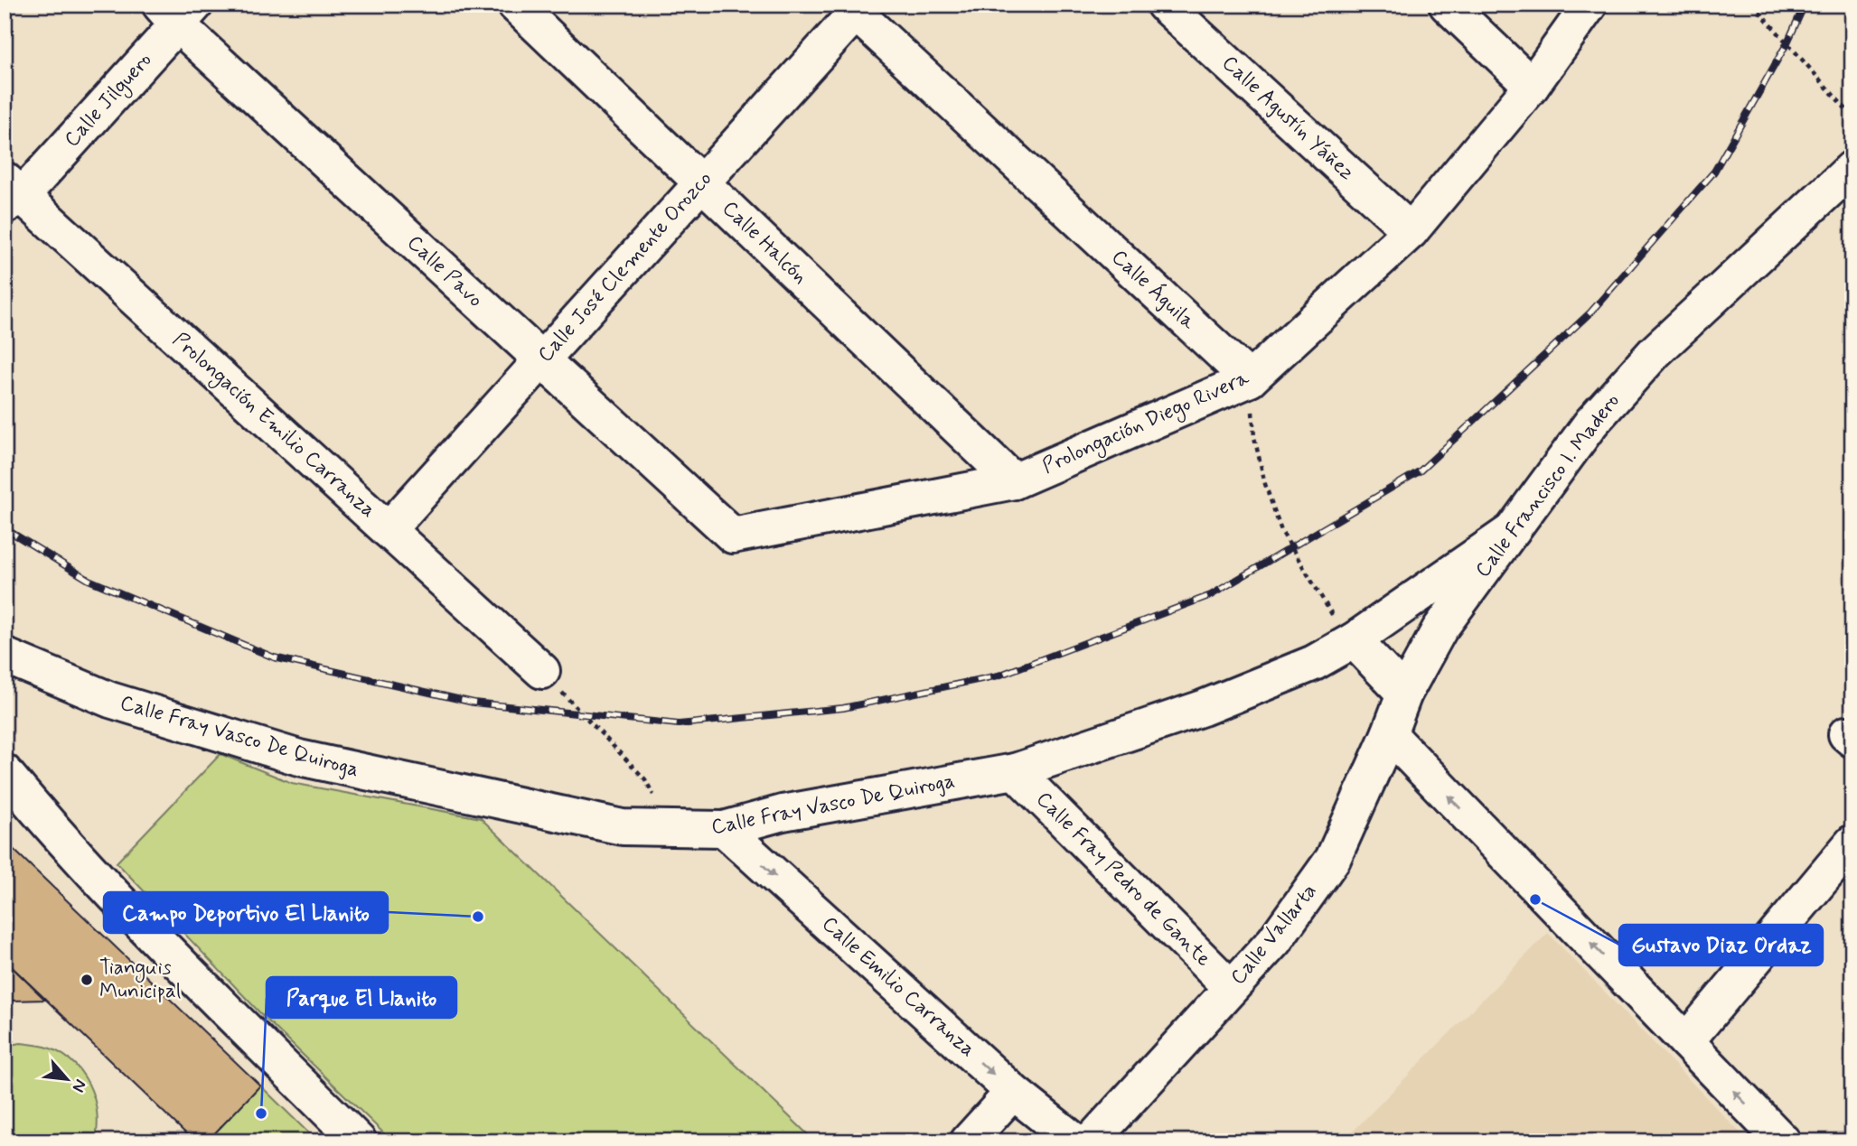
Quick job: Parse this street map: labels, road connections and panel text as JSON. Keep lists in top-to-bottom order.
{
  "streets": {
    "street": [
      "Calle Jilguero",
      "Calle Agustín Yáñez",
      "Calle Halcón",
      "Calle José Clemente Orozco",
      "Calle Pavo",
      "Calle Águila",
      "Prolongación Diego Rivera",
      "Prolongación Emilio Carranza",
      "Calle Francisco I. Madero",
      "Calle Fray Vasco De Quiroga",
      "Calle Fray Pedro de Gante",
      "Calle Vallarta",
      "Calle Emilio Carranza"
    ]
  },
  "crossings": [
    ["Calle Jilguero", "Calle Pavo"],
    ["Calle Jilguero", "Prolongación Emilio Carranza"],
    ["Calle Agustín Yáñez", "Prolongación Diego Rivera"],
    ["Calle Halcón", "Calle José Clemente Orozco"],
    ["Calle Halcón", "Prolongación Diego Rivera"],
    ["Calle José Clemente Orozco", "Calle Pavo"],
    ["Calle José Clemente Orozco", "Calle Águila"],
    ["Calle José Clemente Orozco", "Prolongación Emilio Carranza"],
    ["Calle Pavo", "Prolongación Diego Rivera"],
    ["Calle Águila", "Prolongación Diego Rivera"],
    ["Calle Francisco I. Madero", "Calle Fray Vasco De Quiroga"],
    ["Calle Francisco I. Madero", "Calle Vallarta"],
    ["Calle Fray Vasco De Quiroga", "Calle Fray Pedro de Gante"],
    ["Calle Fray Vasco De Quiroga", "Calle Emilio Carranza"],
    ["Calle Fray Pedro de Gante", "Calle Vallarta"]
  ],
  "one_way": ["Calle Emilio Carranza"],
  "places": [
    "Gustavo Diaz Ordaz",
    "Campo Deportivo El Llanito",
    "Tianguis Municipal",
    "Parque El Llanito"
  ],
  "north": "bottom right"
}
